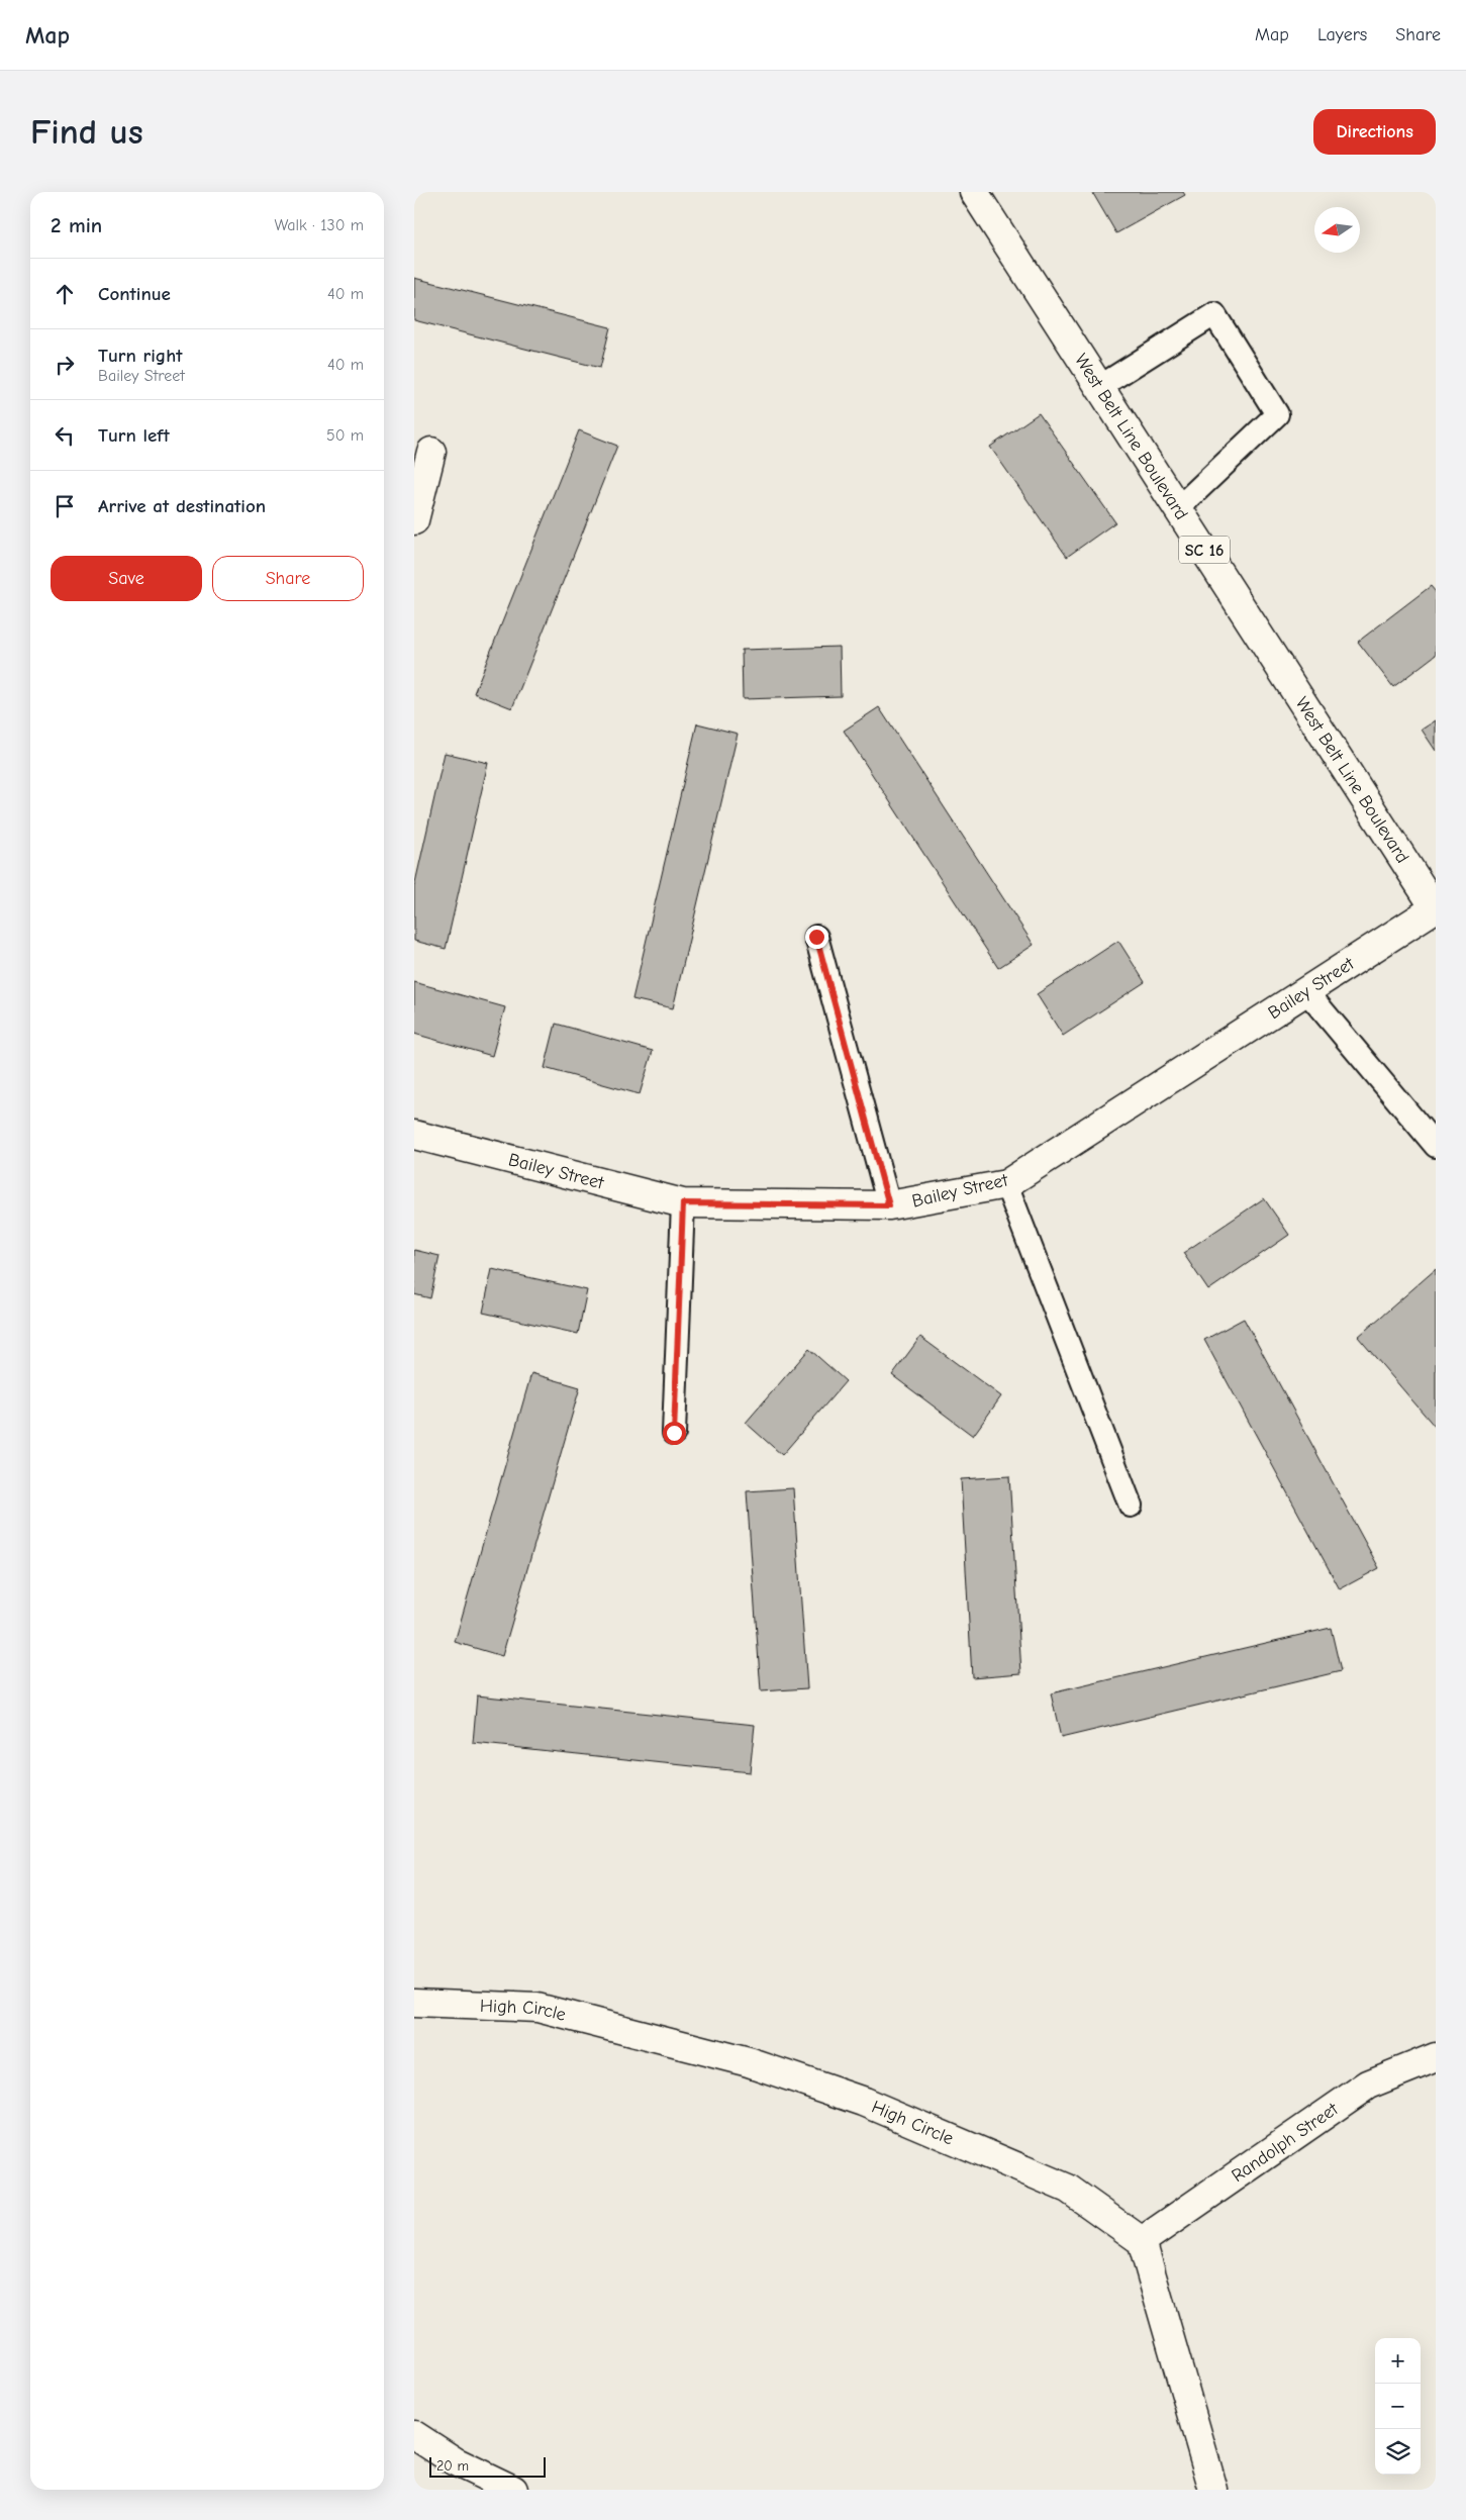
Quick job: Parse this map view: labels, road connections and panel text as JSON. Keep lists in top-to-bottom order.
{
  "streets": {
    "street": [
      "West Belt Line Boulevard",
      "SC 16",
      "Bailey Street",
      "High Circle",
      "Randolph Street"
    ]
  },
  "crossings": [
    ["West Belt Line Boulevard", "Bailey Street"],
    ["High Circle", "Randolph Street"]
  ],
  "scale_bar": "20 m",
  "north": "left",
  "page": {
    "header": "Map",
    "nav": ["Map", "Layers", "Share"],
    "buttons": [
      "Directions",
      ["Save", "Share"]
    ],
    "title": "Find us",
    "heading": ["2 min", "Walk · 130 m"],
    "list": [
      ["Continue", "40 m"],
      ["Turn right", "Bailey Street", "40 m"],
      ["Turn left", "50 m"],
      "Arrive at destination"
    ],
    "map_buttons": ["+", "−"],
    "scale": "20 m"
  }
}
